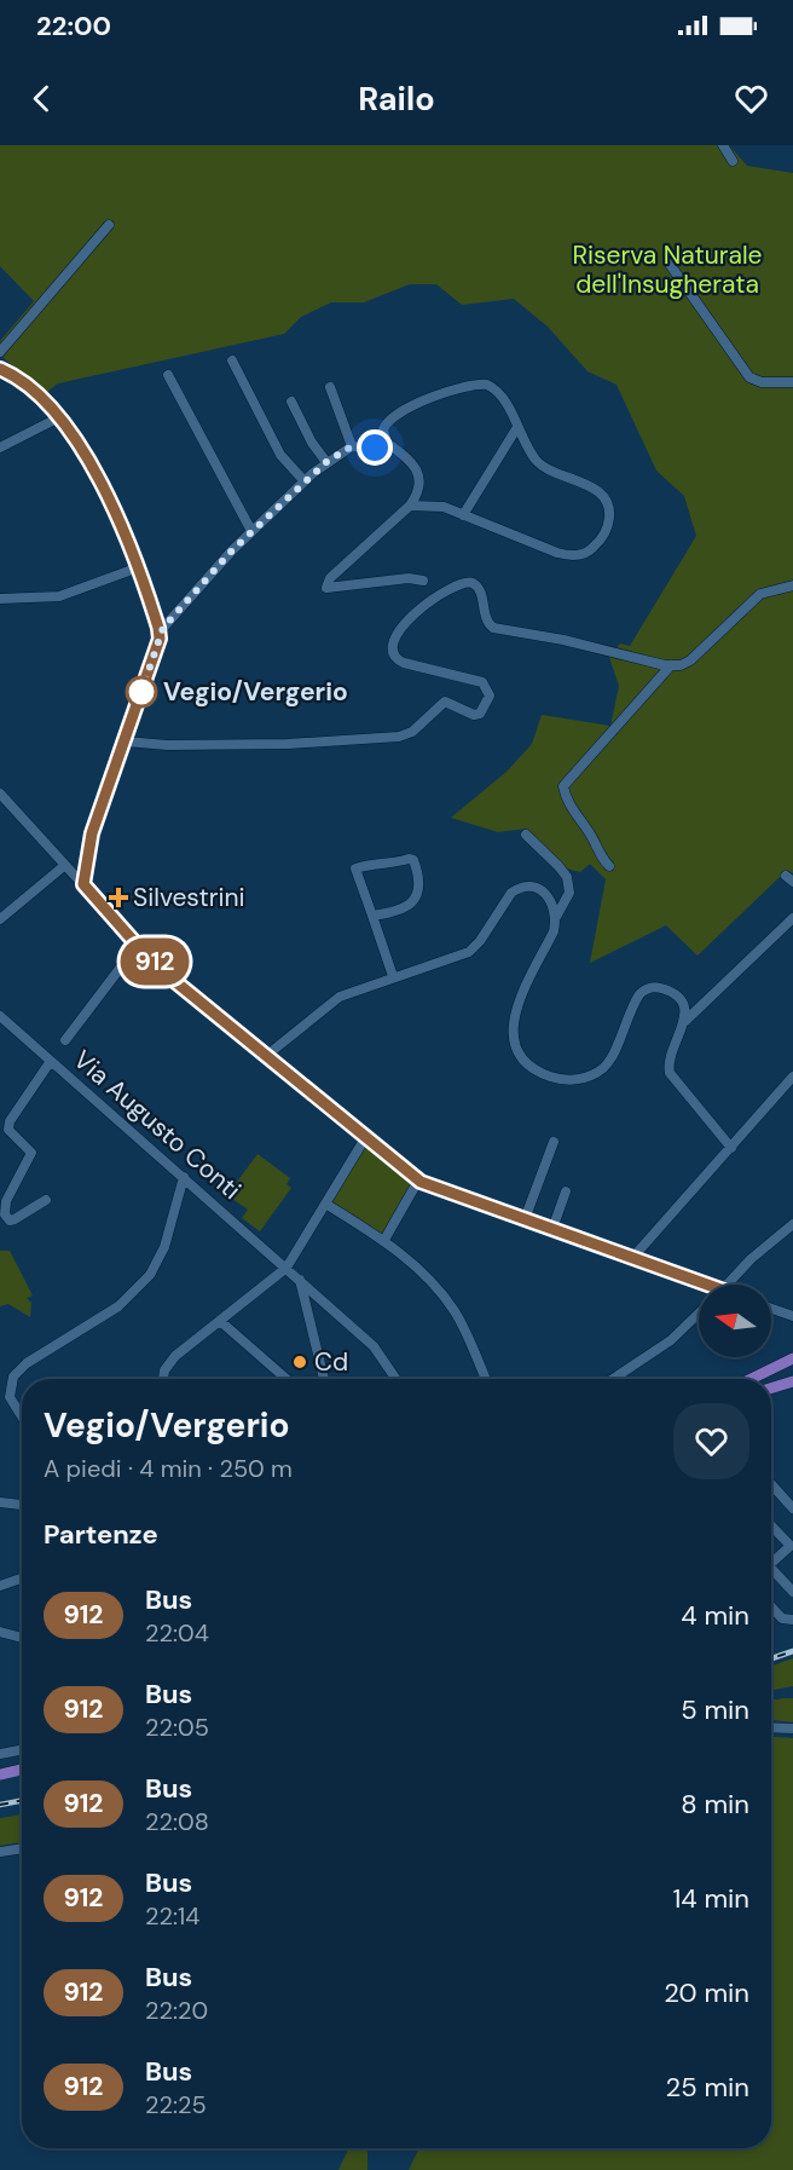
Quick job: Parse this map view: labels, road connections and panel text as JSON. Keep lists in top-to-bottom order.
{
  "streets": {
    "street": ["Via Augusto Conti"]
  },
  "parks": ["Riserva Naturale dell'Insugherata"],
  "places": {
    "other": ["Vegio/Vergerio", "Cd"],
    "health": ["Silvestrini"]
  },
  "lines": ["bus line 912"],
  "north": "left",
  "page": {
    "status": "22:00",
    "header": "Railo",
    "on_map": "912",
    "heading": [
      ["Vegio/Vergerio", "A piedi · 4 min · 250 m"],
      "Partenze"
    ],
    "list": [
      {
        "mark": "912",
        "name": "Bus",
        "note": "22:04",
        "value": "4 min"
      },
      {
        "mark": "912",
        "name": "Bus",
        "note": "22:05",
        "value": "5 min"
      },
      {
        "mark": "912",
        "name": "Bus",
        "note": "22:08",
        "value": "8 min"
      },
      {
        "mark": "912",
        "name": "Bus",
        "note": "22:14",
        "value": "14 min"
      },
      {
        "mark": "912",
        "name": "Bus",
        "note": "22:20",
        "value": "20 min"
      },
      {
        "mark": "912",
        "name": "Bus",
        "note": "22:25",
        "value": "25 min"
      }
    ]
  }
}
